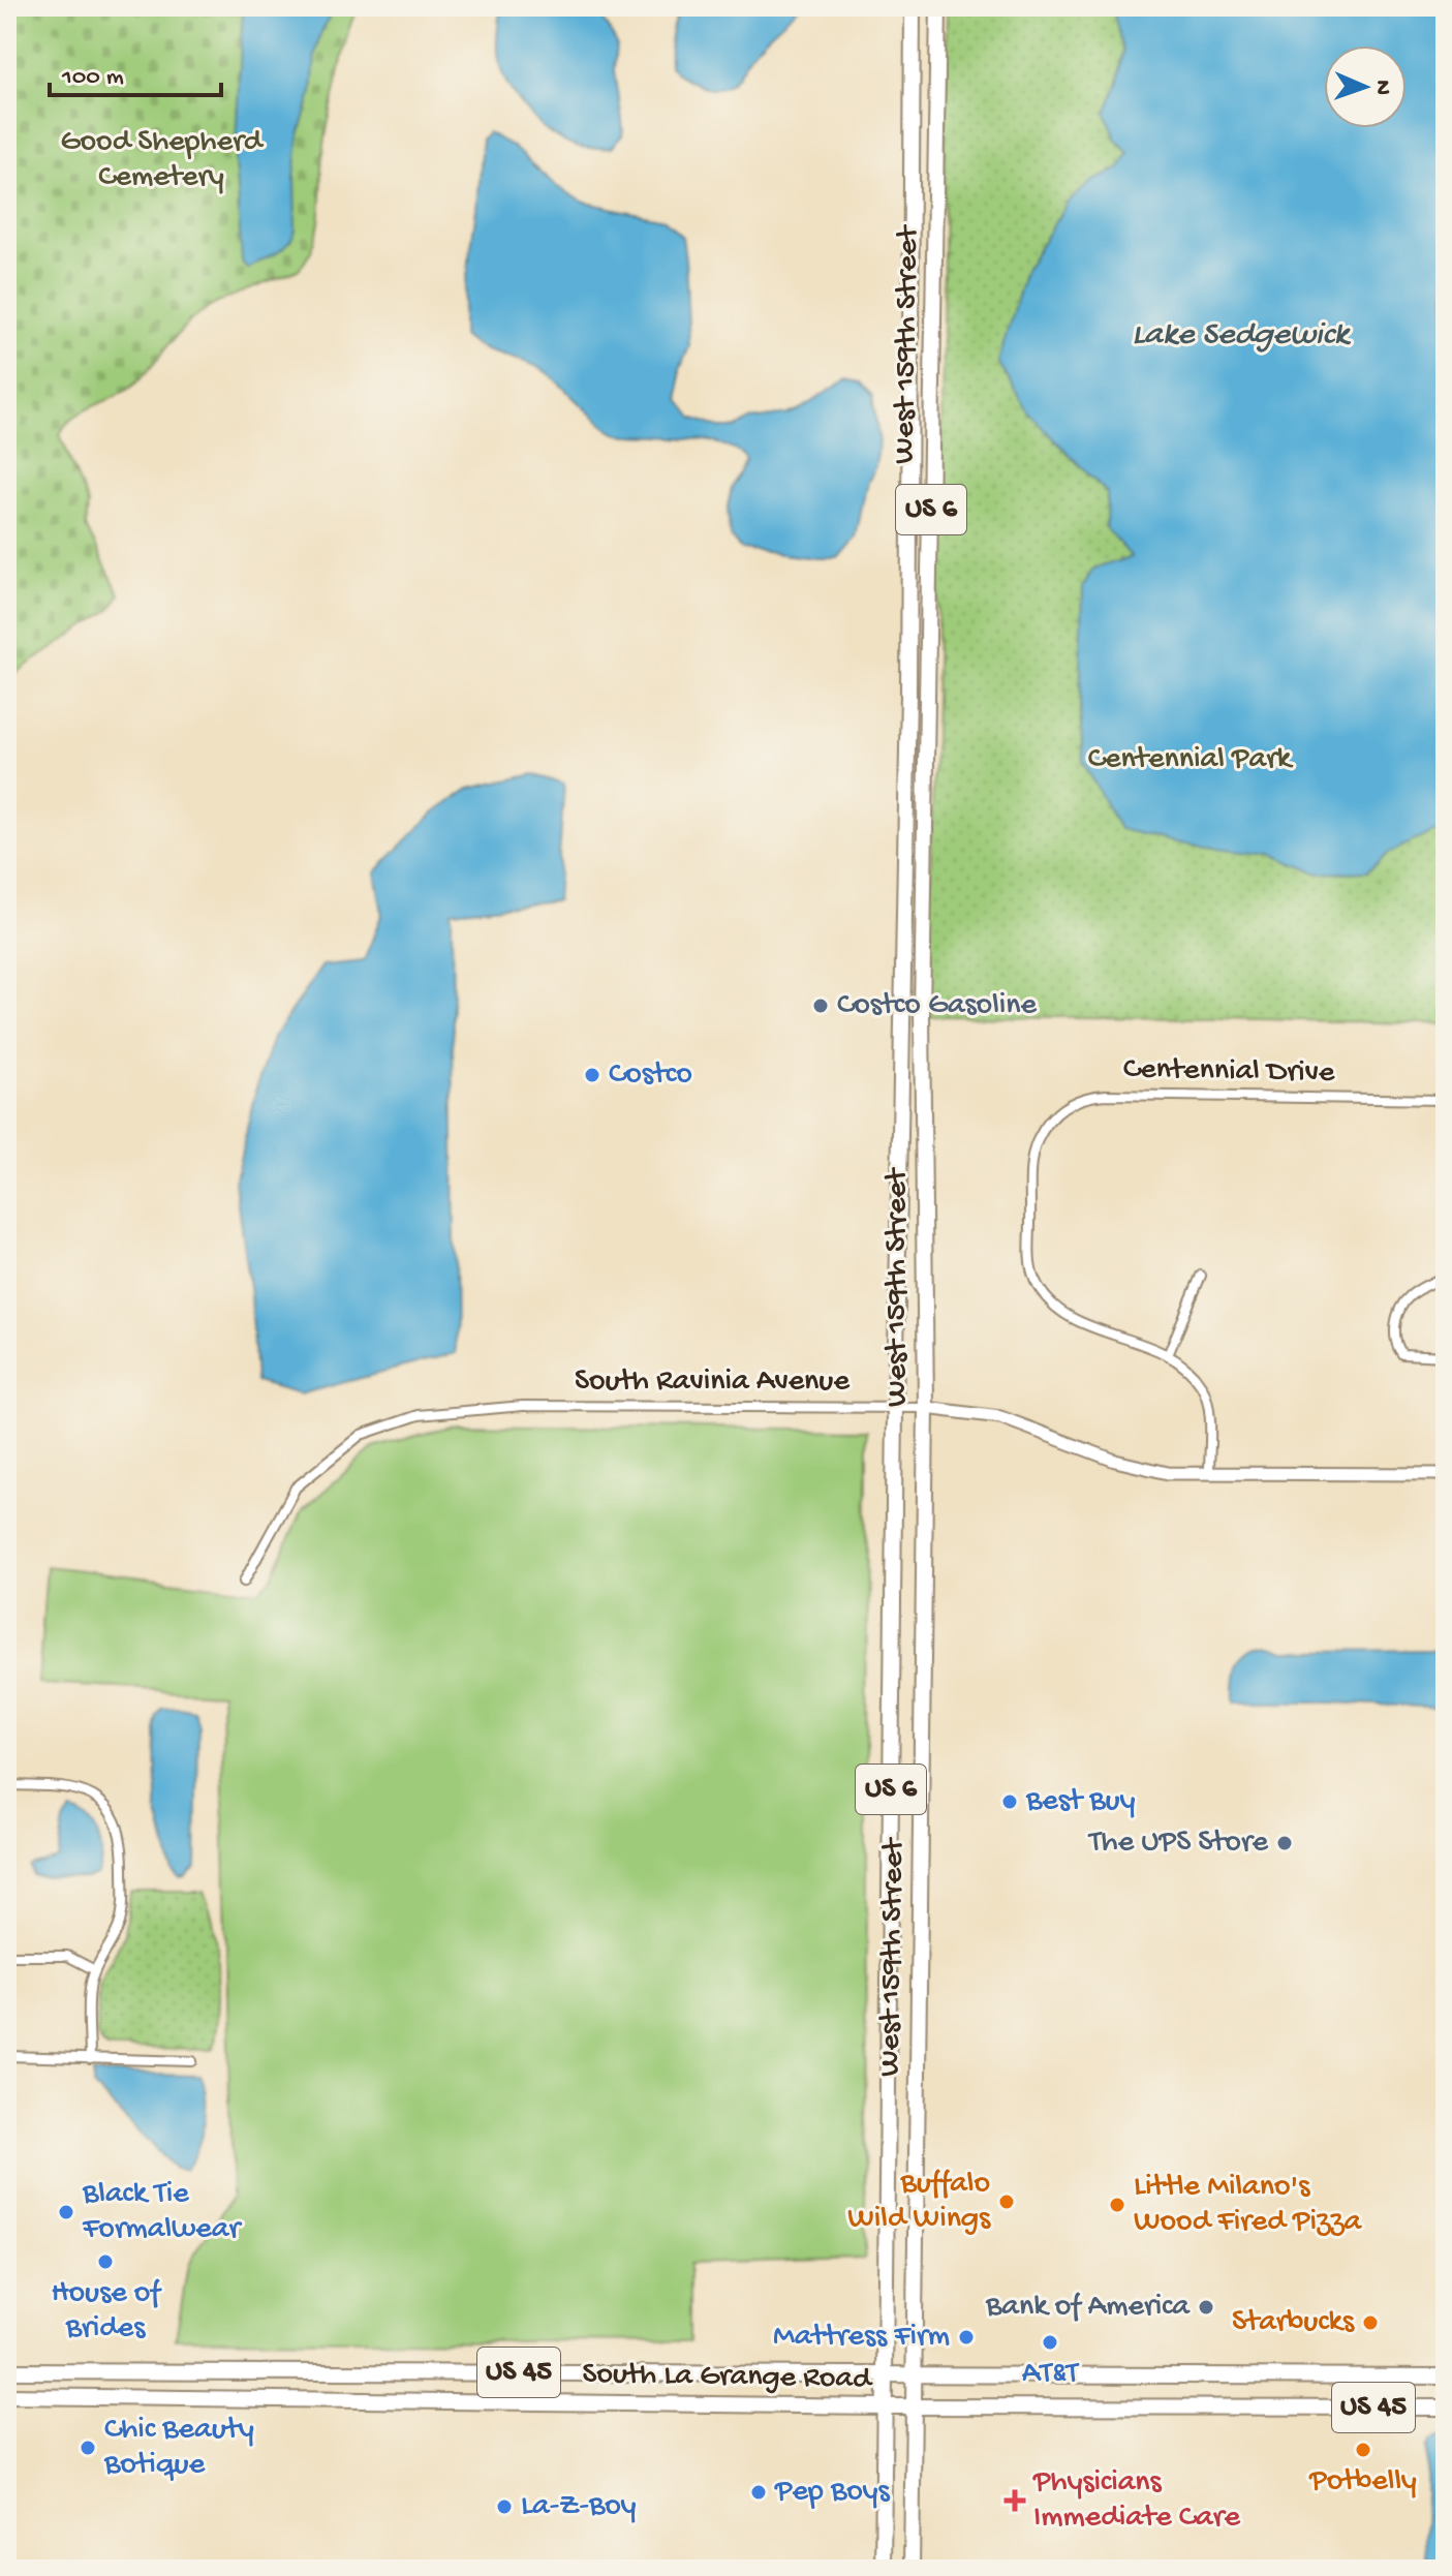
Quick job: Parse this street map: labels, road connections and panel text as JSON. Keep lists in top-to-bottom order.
{
  "streets": {
    "main road": [
      "West 159th Street",
      "US 6",
      "US 45",
      "South La Grange Road"
    ],
    "street": ["Centennial Drive", "South Ravinia Avenue"]
  },
  "crossings": [
    ["West 159th Street", "South Ravinia Avenue"],
    ["West 159th Street", "South La Grange Road"]
  ],
  "water": ["Lake Sedgewick"],
  "parks": ["Good Shepherd Cemetery", "Centennial Park"],
  "places": {
    "other": [
      "Costco Gasoline",
      "Costco",
      "Best Buy",
      "The UPS Store",
      "Buffalo Wild Wings",
      "Little Milano's Wood Fired Pizza",
      "Black Tie Formalwear",
      "House of Brides",
      "Bank of America",
      "Starbucks",
      "Mattress Firm",
      "AT&T",
      "Chic Beauty Botique",
      "Potbelly",
      "Pep Boys",
      "La-Z-Boy"
    ],
    "health": ["Physicians Immediate Care"]
  },
  "scale_bar": "100 m",
  "north": "right"
}
